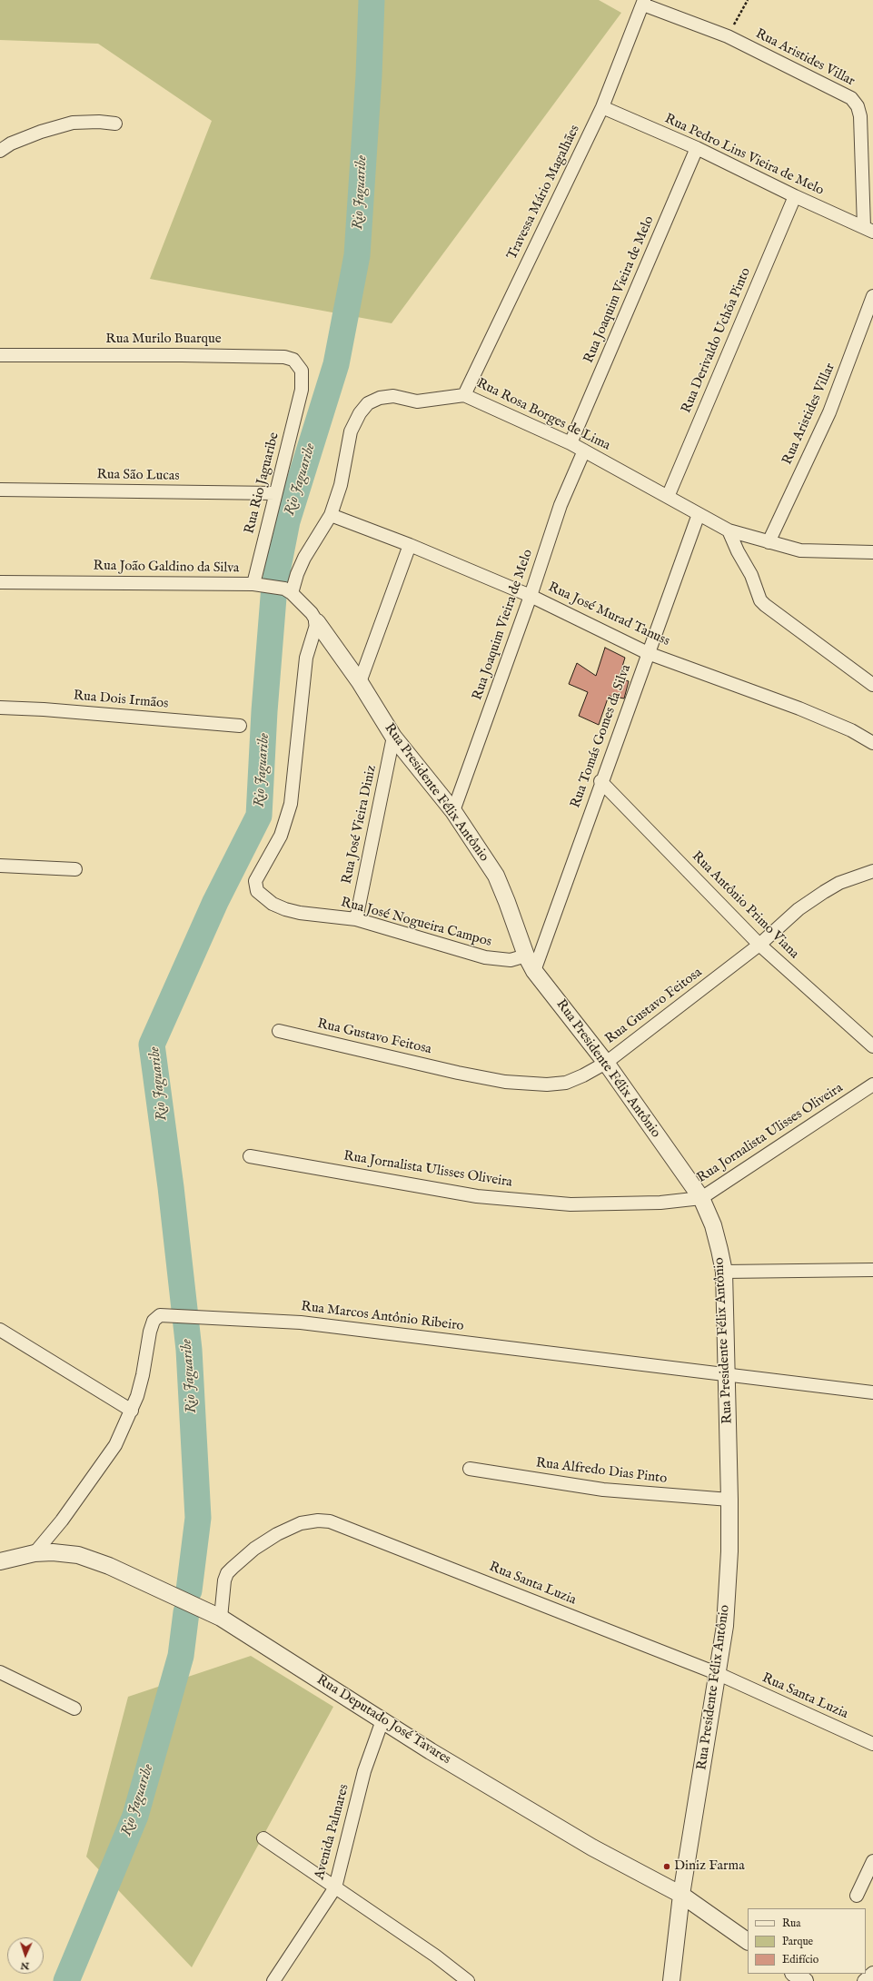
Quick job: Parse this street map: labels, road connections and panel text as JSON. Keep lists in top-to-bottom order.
{
  "streets": {
    "street": [
      "Rua Aristides Villar",
      "Rua Pedro Lins Vieira de Melo",
      "Travessa Mário Magalhães",
      "Rua Joaquim Vieira de Melo",
      "Rua Murilo Buarque",
      "Rua Derivaldo Uchõa Pinto",
      "Rua Rosa Borges de Lima",
      "Rua São Lucas",
      "Rua Rio Jaguaribe",
      "Rua João Galdino da Silva",
      "Rua José Murad Tanuss",
      "Rua Dois Irmãos",
      "Rua Tomás Gomes da Silva",
      "Rua Presidente Félix Antônio",
      "Rua José Vieira Diniz",
      "Rua Antônio Primo Viana",
      "Rua José Nogueira Campos",
      "Rua Gustavo Feitosa",
      "Rua Jornalista Ulisses Oliveira",
      "Rua Marcos Antônio Ribeiro",
      "Rua Alfredo Dias Pinto",
      "Rua Santa Luzia",
      "Rua Deputado José Tavares",
      "Avenida Palmares"
    ]
  },
  "crossings": [
    ["Rua Aristides Villar", "Rua Pedro Lins Vieira de Melo"],
    ["Rua Aristides Villar", "Travessa Mário Magalhães"],
    ["Rua Aristides Villar", "Rua Rosa Borges de Lima"],
    ["Rua Pedro Lins Vieira de Melo", "Travessa Mário Magalhães"],
    ["Rua Pedro Lins Vieira de Melo", "Rua Joaquim Vieira de Melo"],
    ["Rua Pedro Lins Vieira de Melo", "Rua Derivaldo Uchõa Pinto"],
    ["Travessa Mário Magalhães", "Rua Rosa Borges de Lima"],
    ["Rua Joaquim Vieira de Melo", "Rua Rosa Borges de Lima"],
    ["Rua Joaquim Vieira de Melo", "Rua José Murad Tanuss"],
    ["Rua Joaquim Vieira de Melo", "Rua Presidente Félix Antônio"],
    ["Rua Murilo Buarque", "Rua Rio Jaguaribe"],
    ["Rua Derivaldo Uchõa Pinto", "Rua Rosa Borges de Lima"],
    ["Rua Rosa Borges de Lima", "Rua João Galdino da Silva"],
    ["Rua Rosa Borges de Lima", "Rua José Murad Tanuss"],
    ["Rua Rosa Borges de Lima", "Rua Tomás Gomes da Silva"],
    ["Rua São Lucas", "Rua Rio Jaguaribe"],
    ["Rua Rio Jaguaribe", "Rua João Galdino da Silva"],
    ["Rua José Murad Tanuss", "Rua Tomás Gomes da Silva"],
    ["Rua Tomás Gomes da Silva", "Rua Presidente Félix Antônio"],
    ["Rua Tomás Gomes da Silva", "Rua Antônio Primo Viana"],
    ["Rua Presidente Félix Antônio", "Rua José Vieira Diniz"],
    ["Rua Presidente Félix Antônio", "Rua José Nogueira Campos"],
    ["Rua Presidente Félix Antônio", "Rua Gustavo Feitosa"],
    ["Rua Presidente Félix Antônio", "Rua Jornalista Ulisses Oliveira"],
    ["Rua Presidente Félix Antônio", "Rua Marcos Antônio Ribeiro"],
    ["Rua Presidente Félix Antônio", "Rua Alfredo Dias Pinto"],
    ["Rua Presidente Félix Antônio", "Rua Santa Luzia"],
    ["Rua Presidente Félix Antônio", "Rua Deputado José Tavares"],
    ["Rua José Vieira Diniz", "Rua José Nogueira Campos"],
    ["Rua Antônio Primo Viana", "Rua Gustavo Feitosa"],
    ["Rua Marcos Antônio Ribeiro", "Rua Deputado José Tavares"],
    ["Rua Santa Luzia", "Rua Deputado José Tavares"],
    ["Rua Deputado José Tavares", "Avenida Palmares"]
  ],
  "water": ["Rio Jaguaribe"],
  "places": ["Diniz Farma"],
  "legend": ["Rua", "Parque", "Edifício"],
  "north": "bottom"
}
